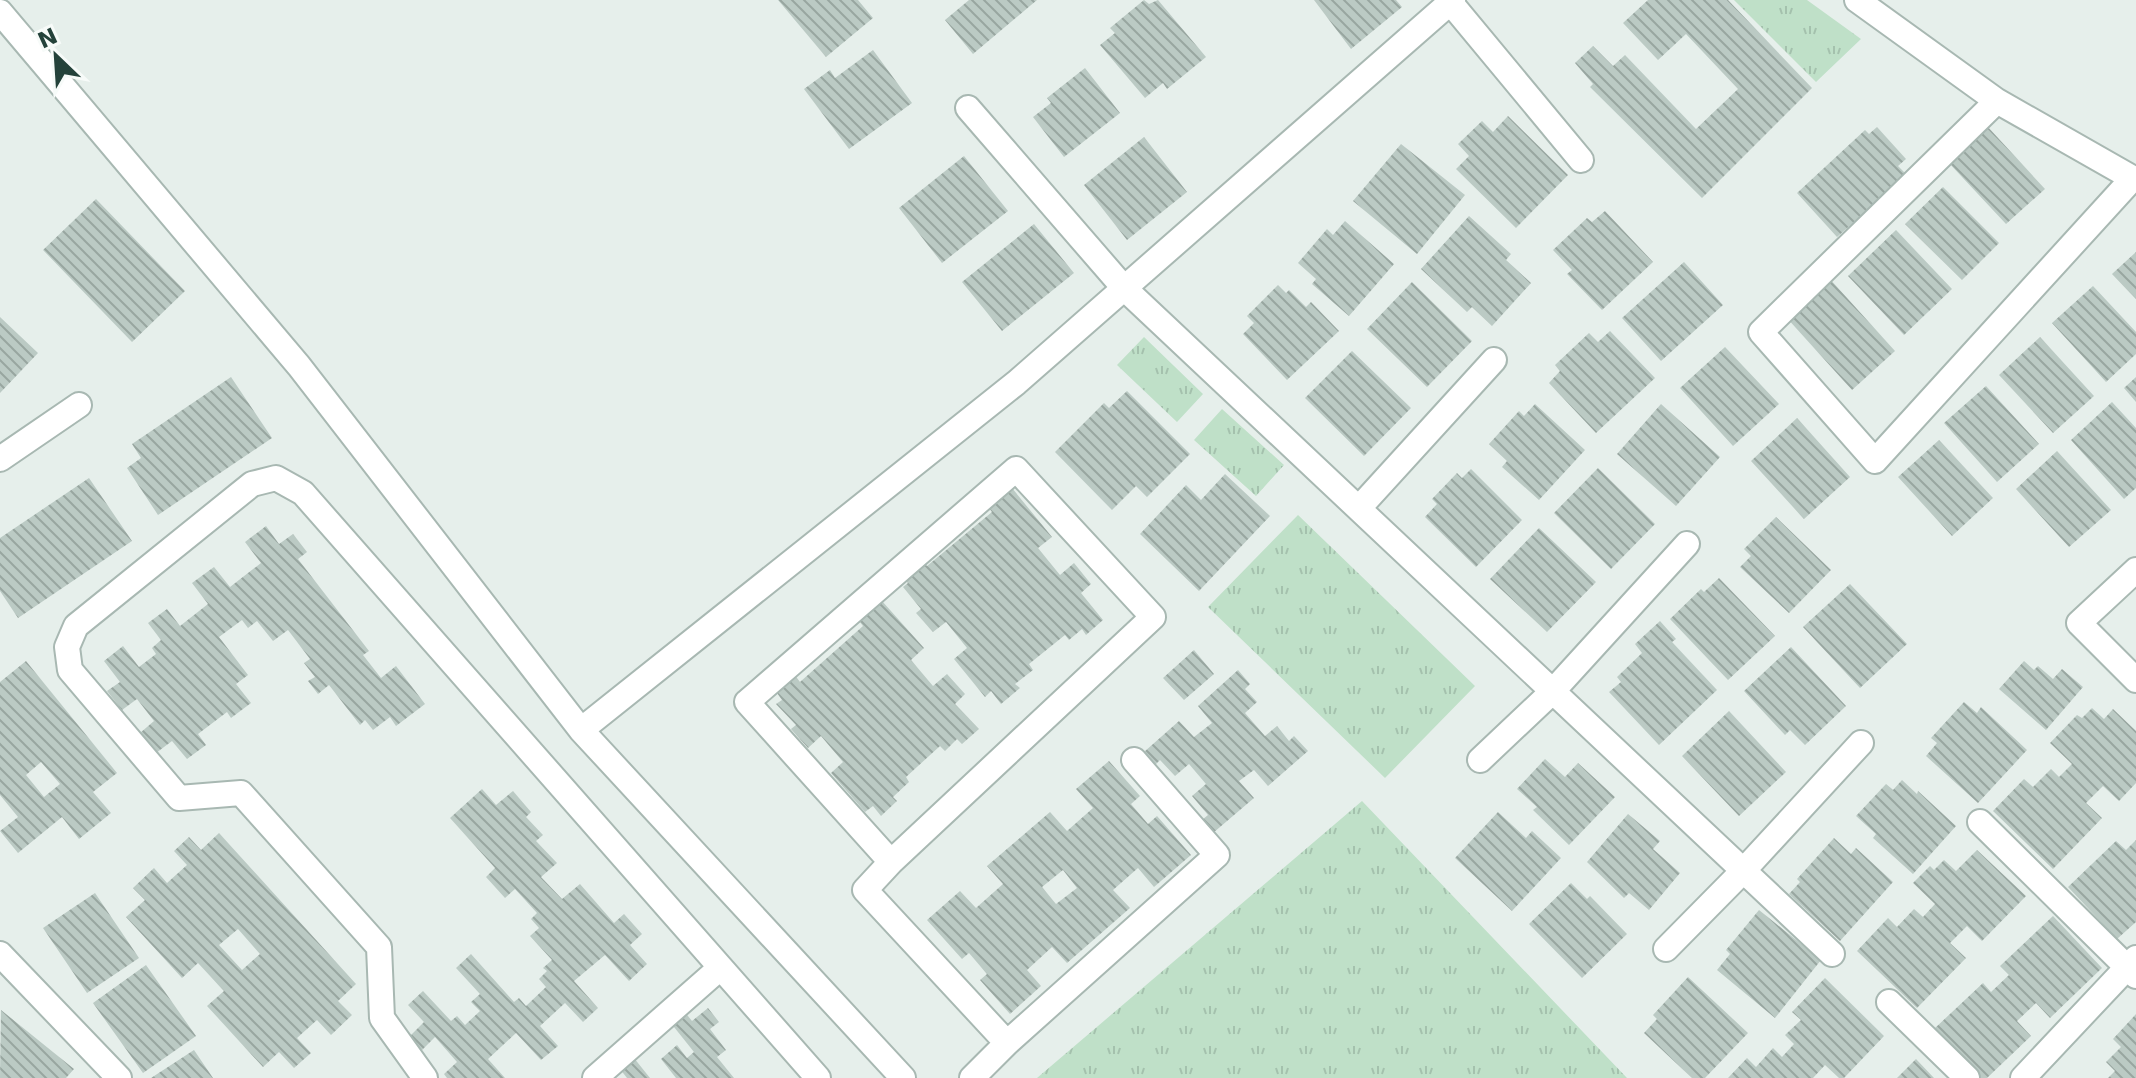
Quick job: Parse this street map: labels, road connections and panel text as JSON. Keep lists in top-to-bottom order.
{
  "north": "top left"
}
